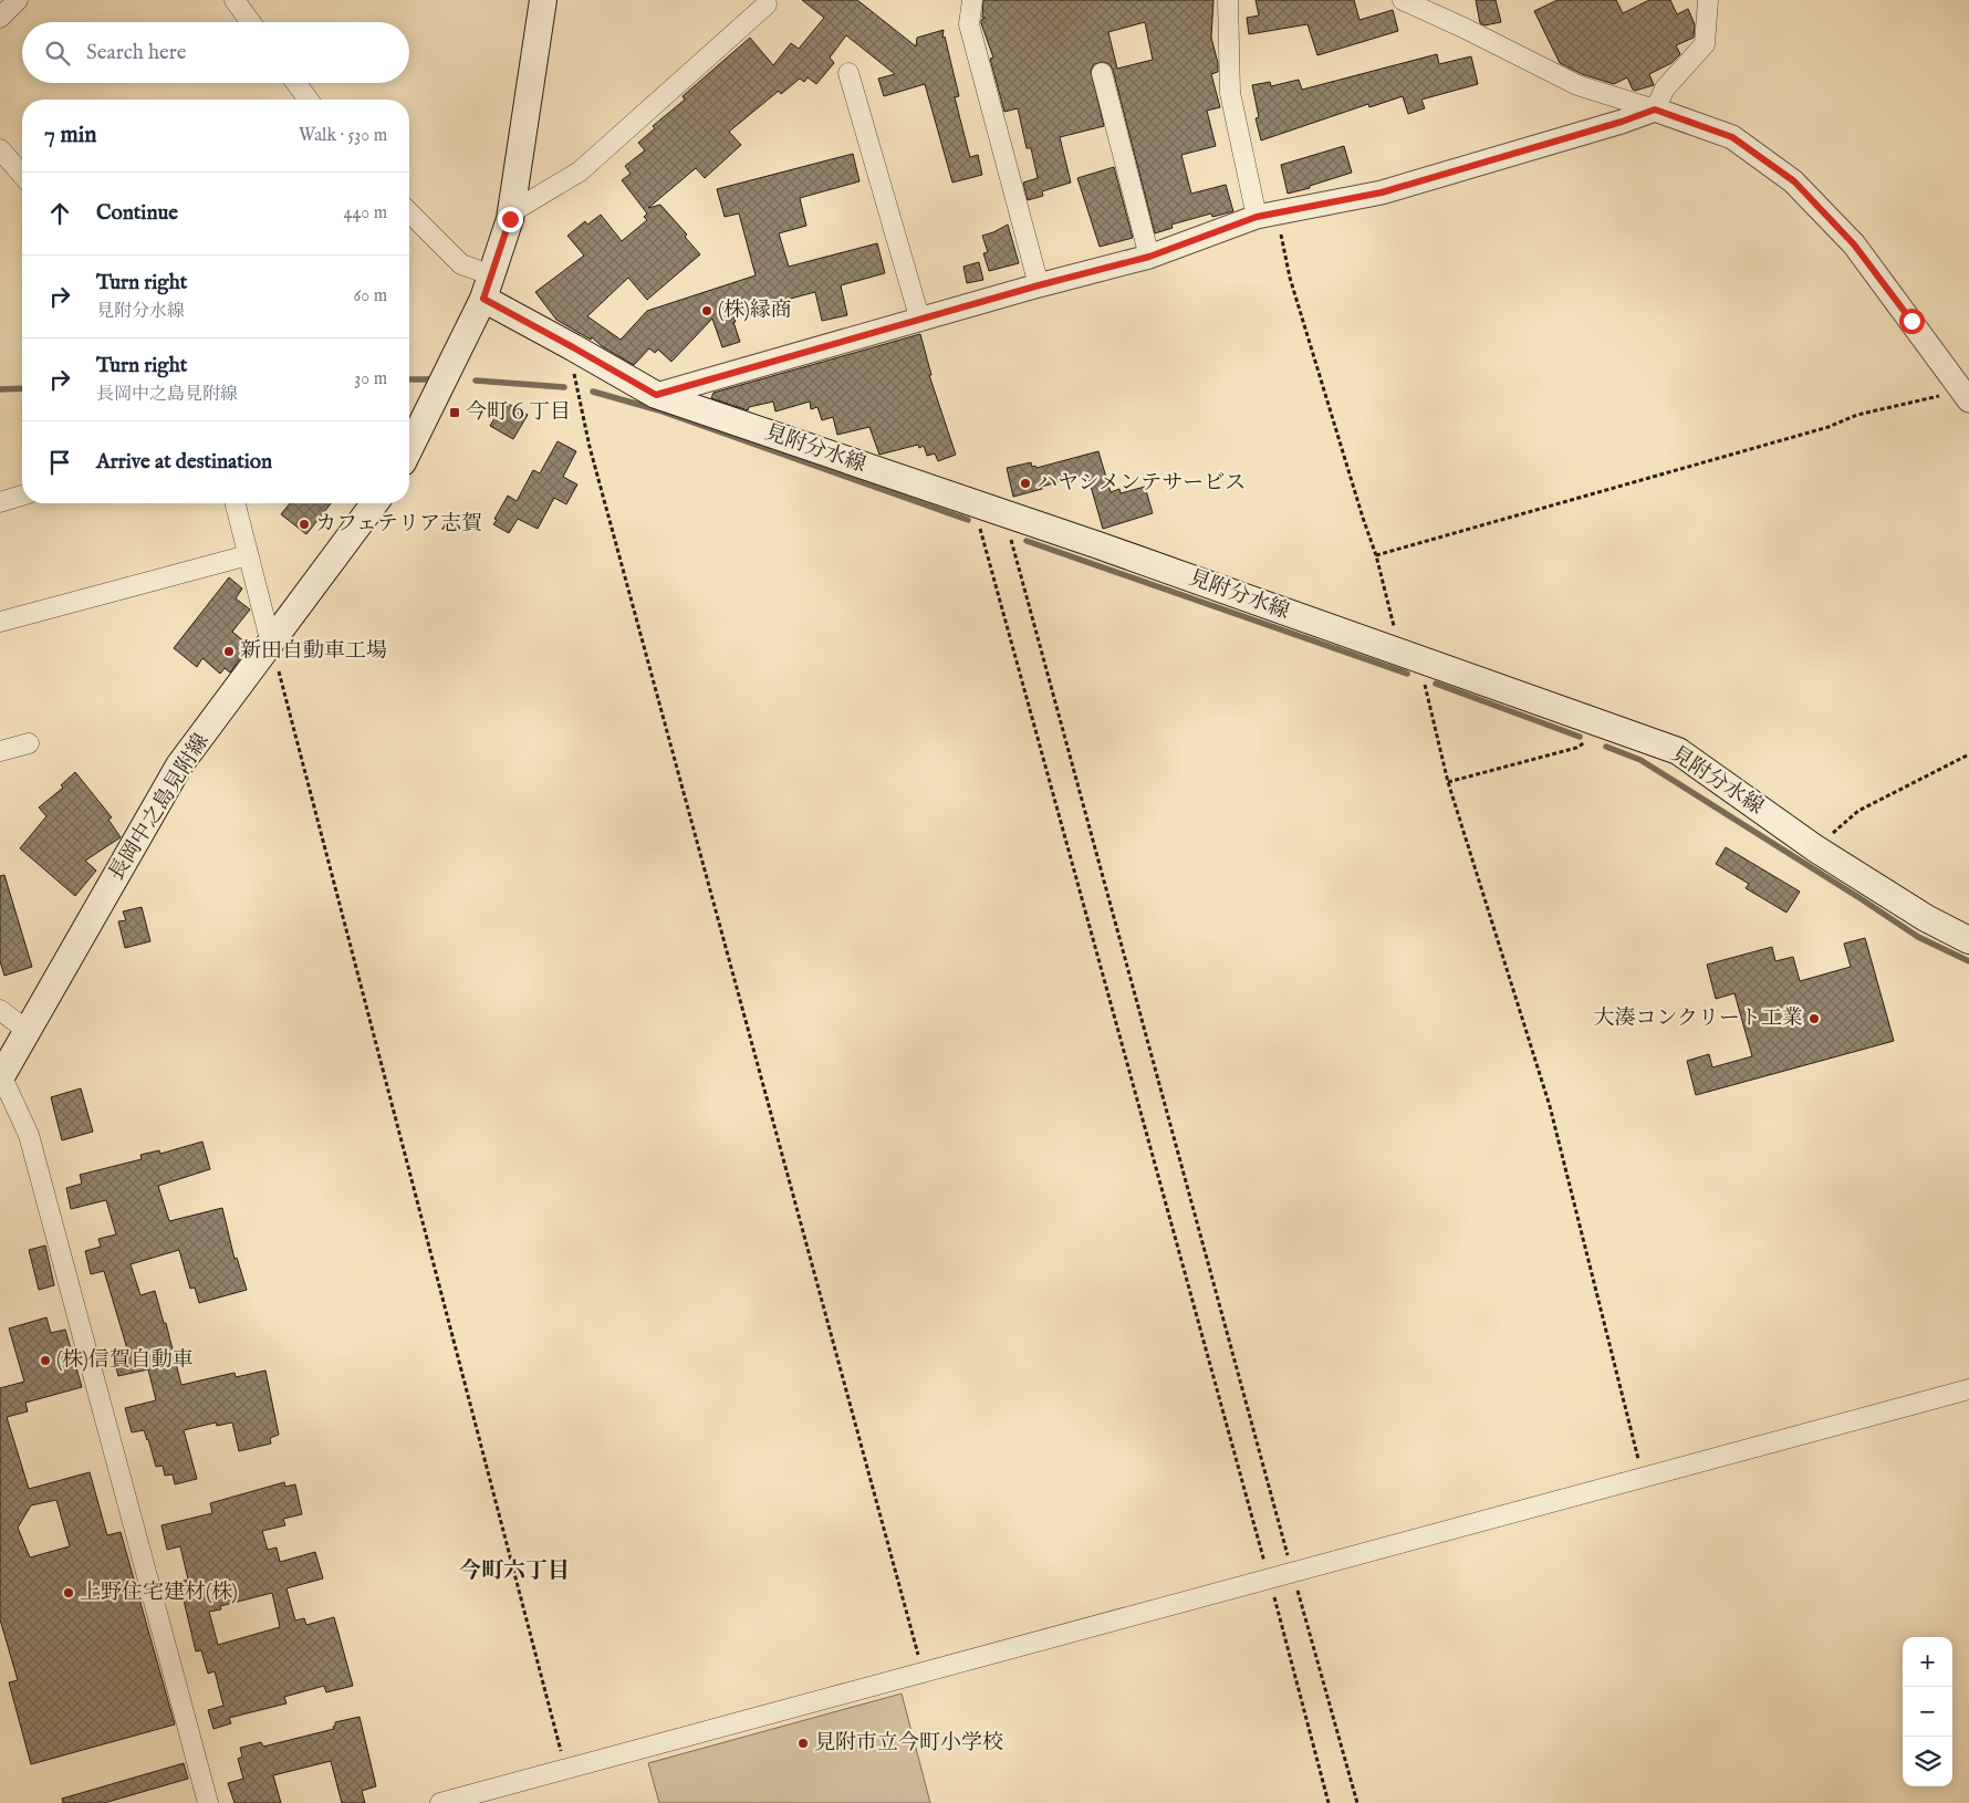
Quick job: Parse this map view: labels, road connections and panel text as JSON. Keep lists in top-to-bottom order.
{
  "streets": {
    "main road": ["見附分水線", "長岡中之島見附線"]
  },
  "districts": ["今町六丁目"],
  "places": {
    "other": [
      "(株)縁商",
      "ハヤシメンテサービス",
      "カフェテリア志賀",
      "新田自動車工場",
      "大湊コンクリート工業",
      "(株)信賀自動車",
      "上野住宅建材(株)",
      "見附市立今町小学校"
    ],
    "transit": ["今町６丁目"]
  },
  "page": {
    "search": "Search here",
    "heading": ["7 min", "Walk · 530 m"],
    "list": [
      ["Continue", "440 m"],
      ["Turn right", "見附分水線", "60 m"],
      ["Turn right", "長岡中之島見附線", "30 m"],
      "Arrive at destination"
    ],
    "map_buttons": ["+", "−"]
  }
}
